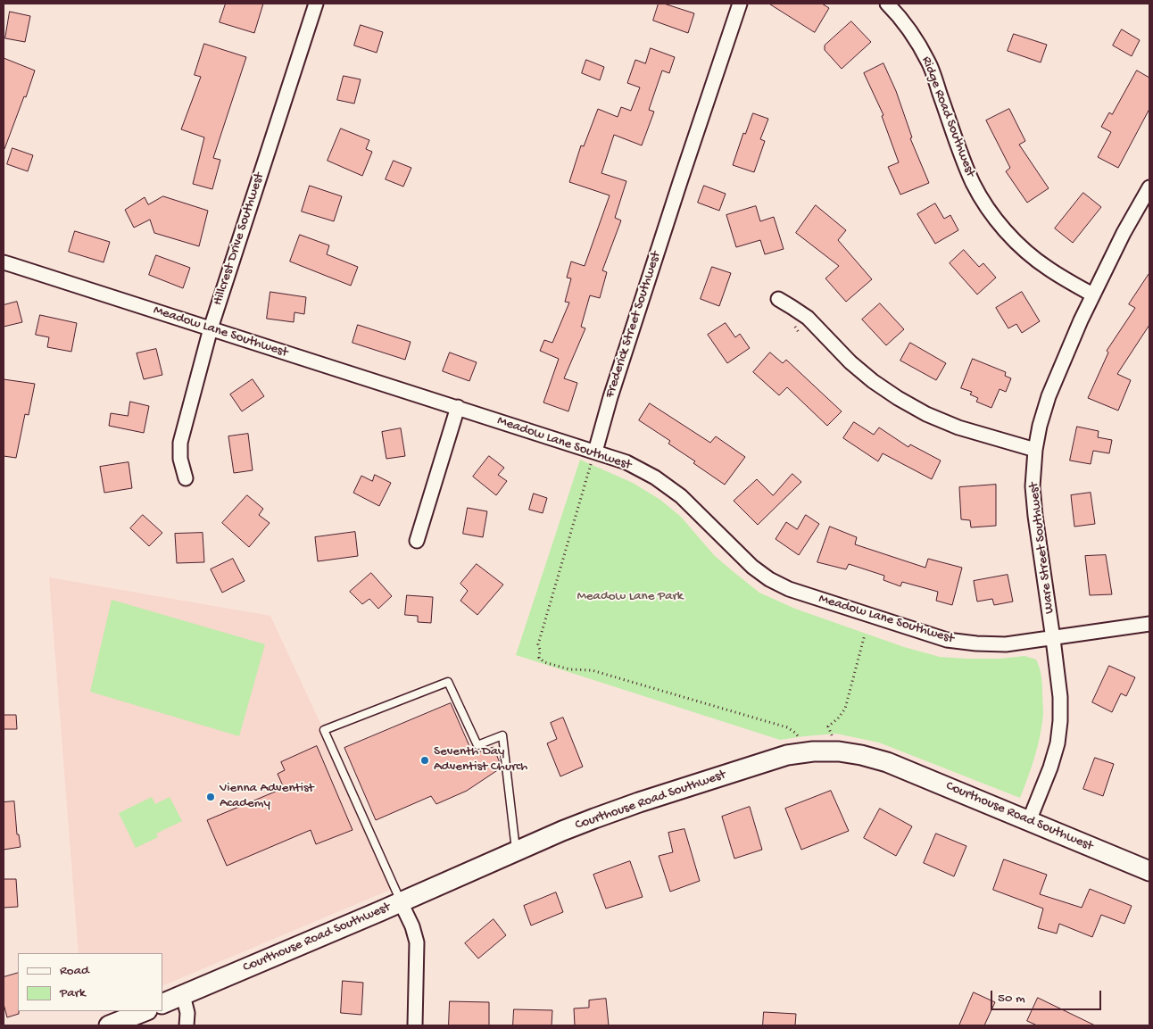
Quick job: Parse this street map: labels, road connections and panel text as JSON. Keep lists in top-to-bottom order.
{
  "streets": {
    "street": [
      "Ridge Road Southwest",
      "Hillcrest Drive Southwest",
      "Frederick Street Southwest",
      "Meadow Lane Southwest",
      "Ware Street Southwest",
      "Courthouse Road Southwest"
    ]
  },
  "crossings": [
    ["Ridge Road Southwest", "Ware Street Southwest"],
    ["Hillcrest Drive Southwest", "Meadow Lane Southwest"],
    ["Frederick Street Southwest", "Meadow Lane Southwest"],
    ["Meadow Lane Southwest", "Ware Street Southwest"],
    ["Ware Street Southwest", "Courthouse Road Southwest"]
  ],
  "parks": ["Meadow Lane Park"],
  "places": ["Seventh Day Adventist Church", "Vienna Adventist Academy"],
  "legend": ["Road", "Park"],
  "scale_bar": "50 m"
}
